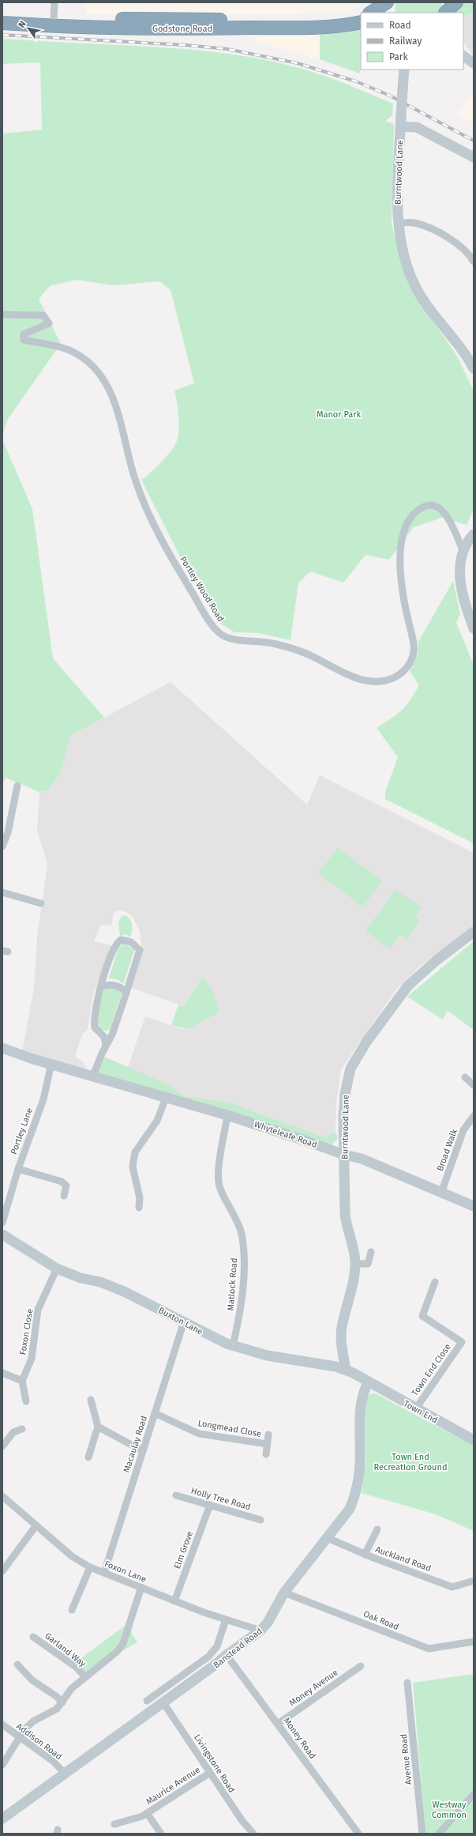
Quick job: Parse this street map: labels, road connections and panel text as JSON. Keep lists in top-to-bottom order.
{
  "streets": {
    "highway": ["Godstone Road"],
    "street": [
      "Burntwood Lane",
      "Portley Wood Road",
      "Portley Lane",
      "Whyteleafe Road",
      "Broad Walk",
      "Matlock Road",
      "Buxton Lane",
      "Foxon Close",
      "Town End Close",
      "Town End",
      "Longmead Close",
      "Macaulay Road",
      "Holly Tree Road",
      "Elm Grove",
      "Auckland Road",
      "Foxon Lane",
      "Oak Road",
      "Banstead Road",
      "Garland Way",
      "Money Avenue",
      "Money Road",
      "Addison Road",
      "Avenue Road",
      "Livingstone Road",
      "Maurice Avenue"
    ]
  },
  "crossings": [
    ["Burntwood Lane", "Whyteleafe Road"],
    ["Burntwood Lane", "Buxton Lane"],
    ["Portley Lane", "Whyteleafe Road"],
    ["Whyteleafe Road", "Broad Walk"],
    ["Whyteleafe Road", "Matlock Road"],
    ["Matlock Road", "Buxton Lane"],
    ["Buxton Lane", "Foxon Close"],
    ["Buxton Lane", "Town End"],
    ["Buxton Lane", "Macaulay Road"],
    ["Buxton Lane", "Banstead Road"],
    ["Town End Close", "Town End"],
    ["Town End", "Banstead Road"],
    ["Longmead Close", "Macaulay Road"],
    ["Macaulay Road", "Foxon Lane"],
    ["Holly Tree Road", "Elm Grove"],
    ["Elm Grove", "Foxon Lane"],
    ["Auckland Road", "Banstead Road"],
    ["Foxon Lane", "Banstead Road"],
    ["Oak Road", "Banstead Road"],
    ["Banstead Road", "Money Road"],
    ["Banstead Road", "Addison Road"],
    ["Banstead Road", "Livingstone Road"],
    ["Money Avenue", "Money Road"],
    ["Livingstone Road", "Maurice Avenue"]
  ],
  "parks": ["Manor Park", "Town End Recreation Ground", "Westway Common"],
  "legend": ["Road", "Railway", "Park"],
  "north": "top left"
}
